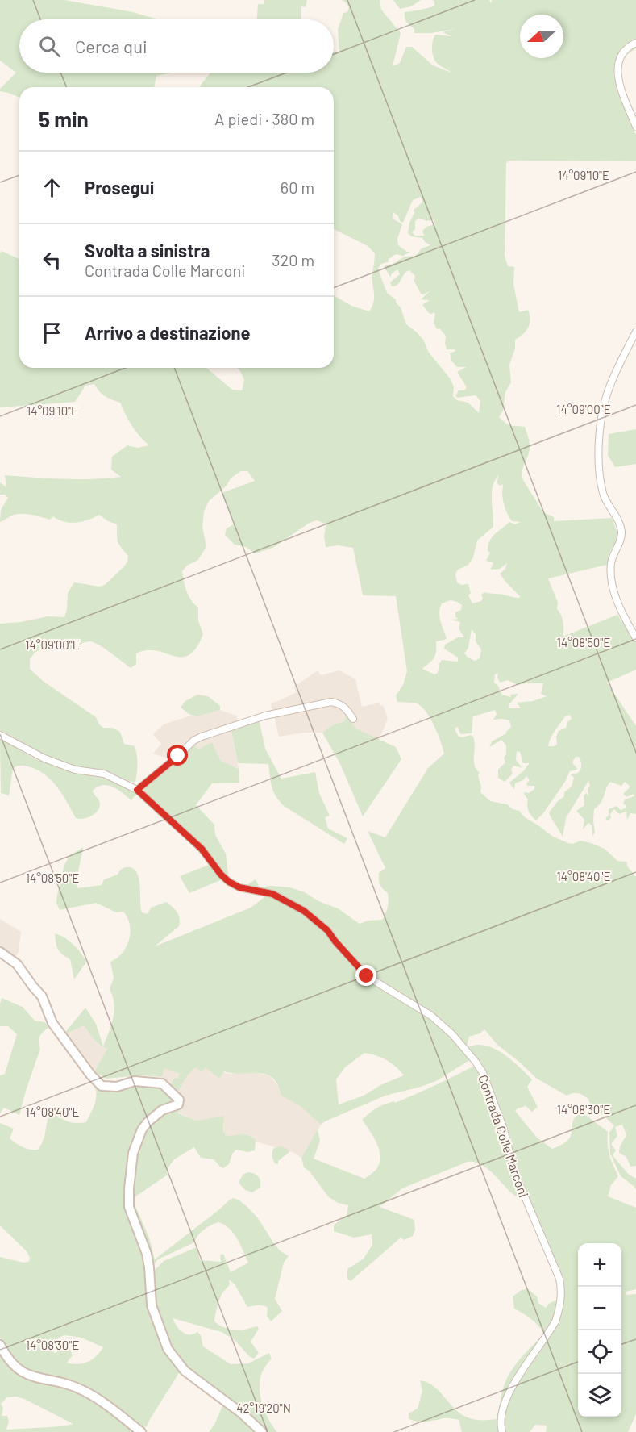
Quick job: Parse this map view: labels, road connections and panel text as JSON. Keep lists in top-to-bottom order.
{
  "streets": {
    "street": ["Contrada Colle Marconi"]
  },
  "north": "left",
  "page": {
    "search": "Cerca qui",
    "heading": ["5 min", "A piedi · 380 m"],
    "list": [
      ["Prosegui", "60 m"],
      ["Svolta a sinistra", "Contrada Colle Marconi", "320 m"],
      "Arrivo a destinazione"
    ],
    "map_buttons": ["+", "−"]
  },
  "coordinates": [
    "14°09'10\"E",
    "14°09'00\"E",
    "14°08'50\"E",
    "14°08'40\"E",
    "14°08'30\"E",
    "42°19'20\"N"
  ]
}
